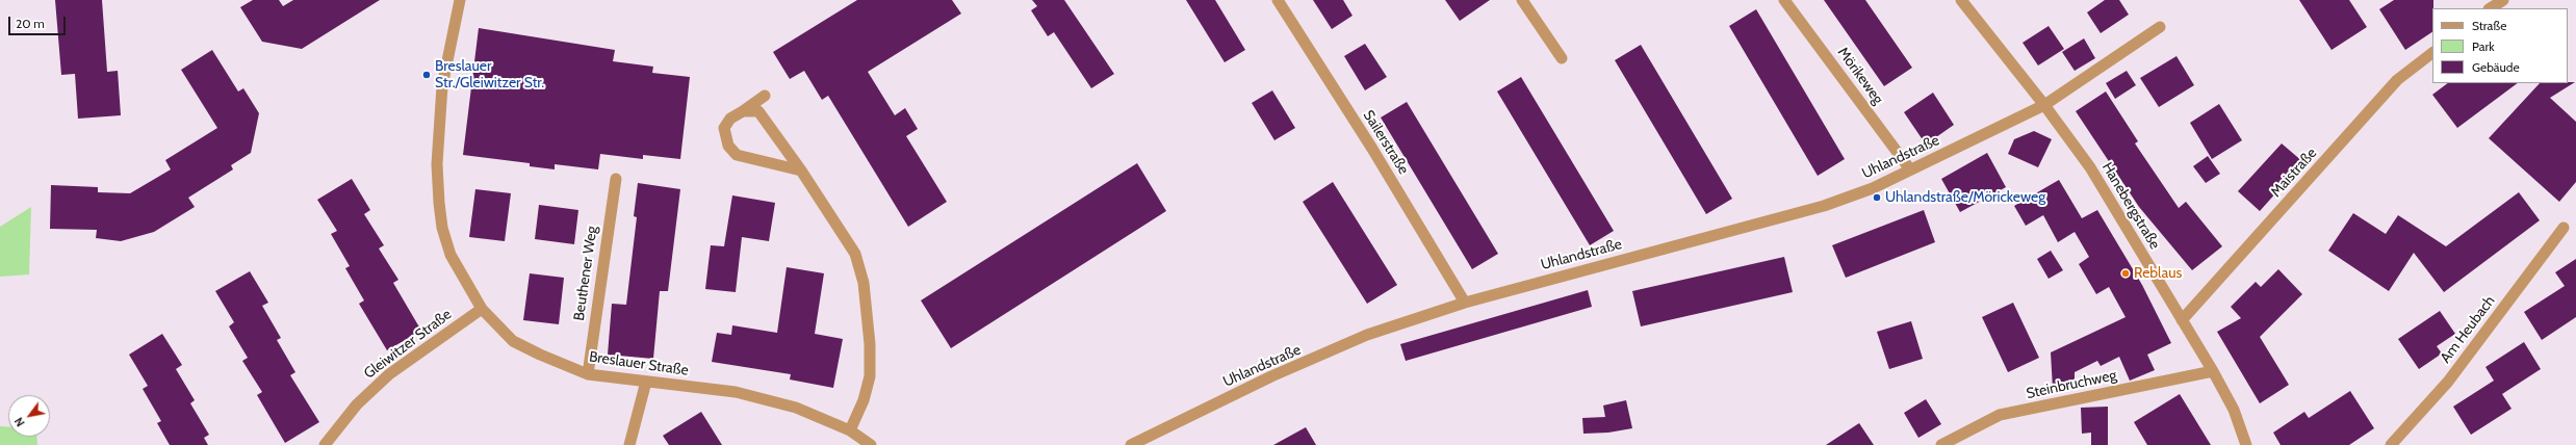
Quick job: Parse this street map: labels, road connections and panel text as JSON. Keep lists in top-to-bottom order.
{
  "streets": {
    "street": [
      "Mörikeweg",
      "Sailerstraße",
      "Uhlandstraße",
      "Maistraße",
      "Hanebergstraße",
      "Beuthener Weg",
      "Am Heubach",
      "Gleiwitzer Straße",
      "Breslauer Straße",
      "Steinbruchweg"
    ]
  },
  "crossings": [
    ["Mörikeweg", "Uhlandstraße"],
    ["Sailerstraße", "Uhlandstraße"],
    ["Uhlandstraße", "Hanebergstraße"],
    ["Maistraße", "Hanebergstraße"],
    ["Hanebergstraße", "Steinbruchweg"],
    ["Beuthener Weg", "Breslauer Straße"],
    ["Gleiwitzer Straße", "Breslauer Straße"]
  ],
  "places": ["Breslauer Str./Gleiwitzer Str.", "Uhlandstraße/Mörickeweg", "Reblaus"],
  "legend": ["Straße", "Park", "Gebäude"],
  "scale_bar": "20 m",
  "north": "bottom left"
}
